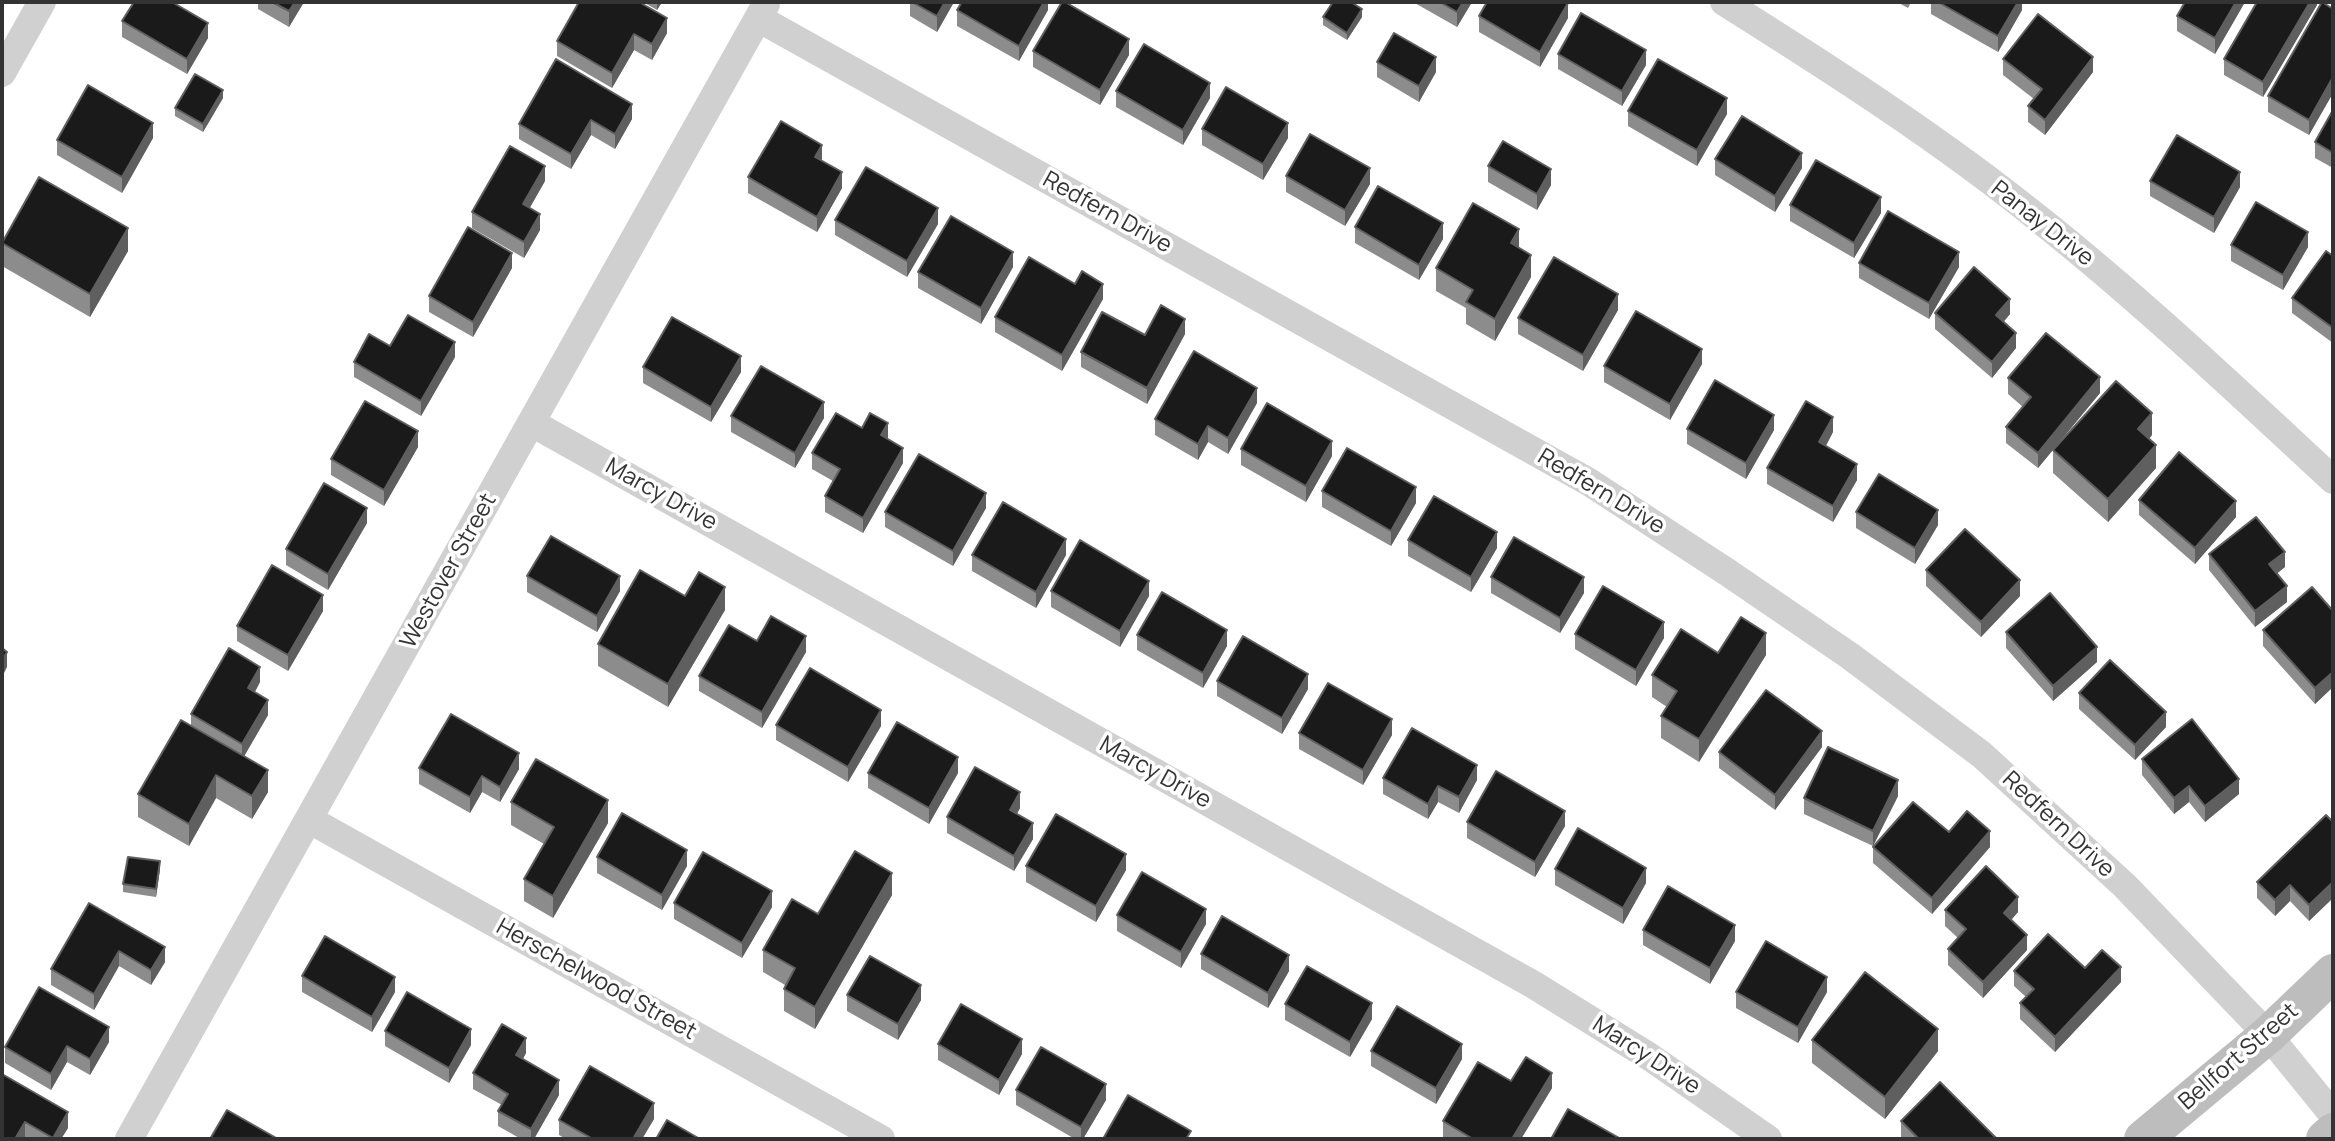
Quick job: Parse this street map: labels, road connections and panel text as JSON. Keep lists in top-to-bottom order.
{
  "streets": {
    "main road": ["Bellfort Street"],
    "street": [
      "Redfern Drive",
      "Panay Drive",
      "Marcy Drive",
      "Westover Street",
      "Herschelwood Street"
    ]
  },
  "crossings": [
    ["Redfern Drive", "Westover Street"],
    ["Redfern Drive", "Bellfort Street"],
    ["Marcy Drive", "Westover Street"],
    ["Westover Street", "Herschelwood Street"]
  ]
}
